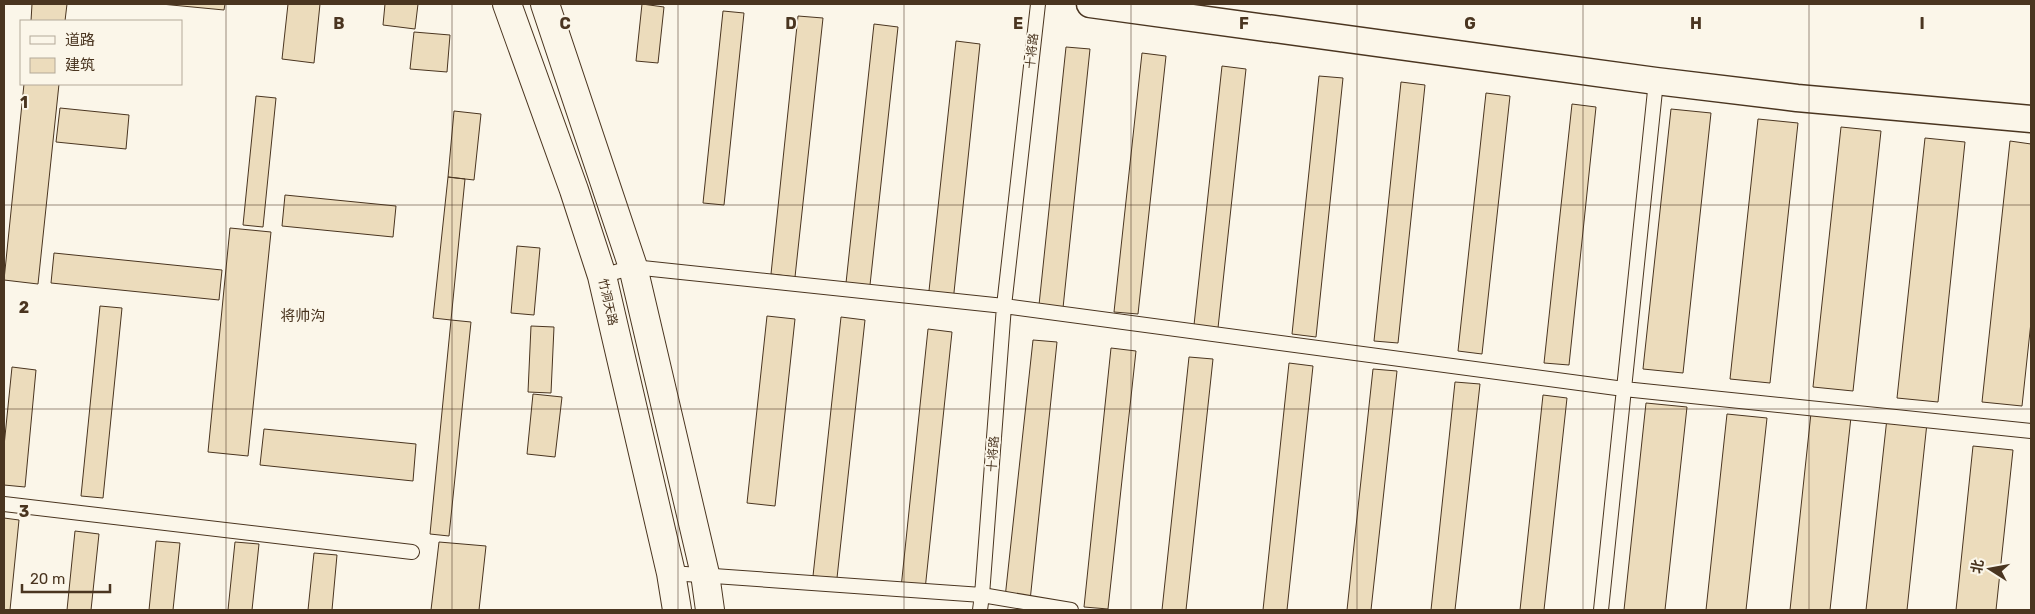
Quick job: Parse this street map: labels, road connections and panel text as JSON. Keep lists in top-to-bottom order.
{
  "streets": {
    "main road": ["竹洞天路"],
    "lane": ["十将路"]
  },
  "districts": ["将帅沟"],
  "legend": ["道路", "建筑"],
  "scale_bar": "20 m",
  "north": "left",
  "grid": {
    "columns": [
      "B",
      "C",
      "D",
      "E",
      "F",
      "G",
      "H",
      "I"
    ],
    "rows": ["1", "2", "3"]
  }
}
